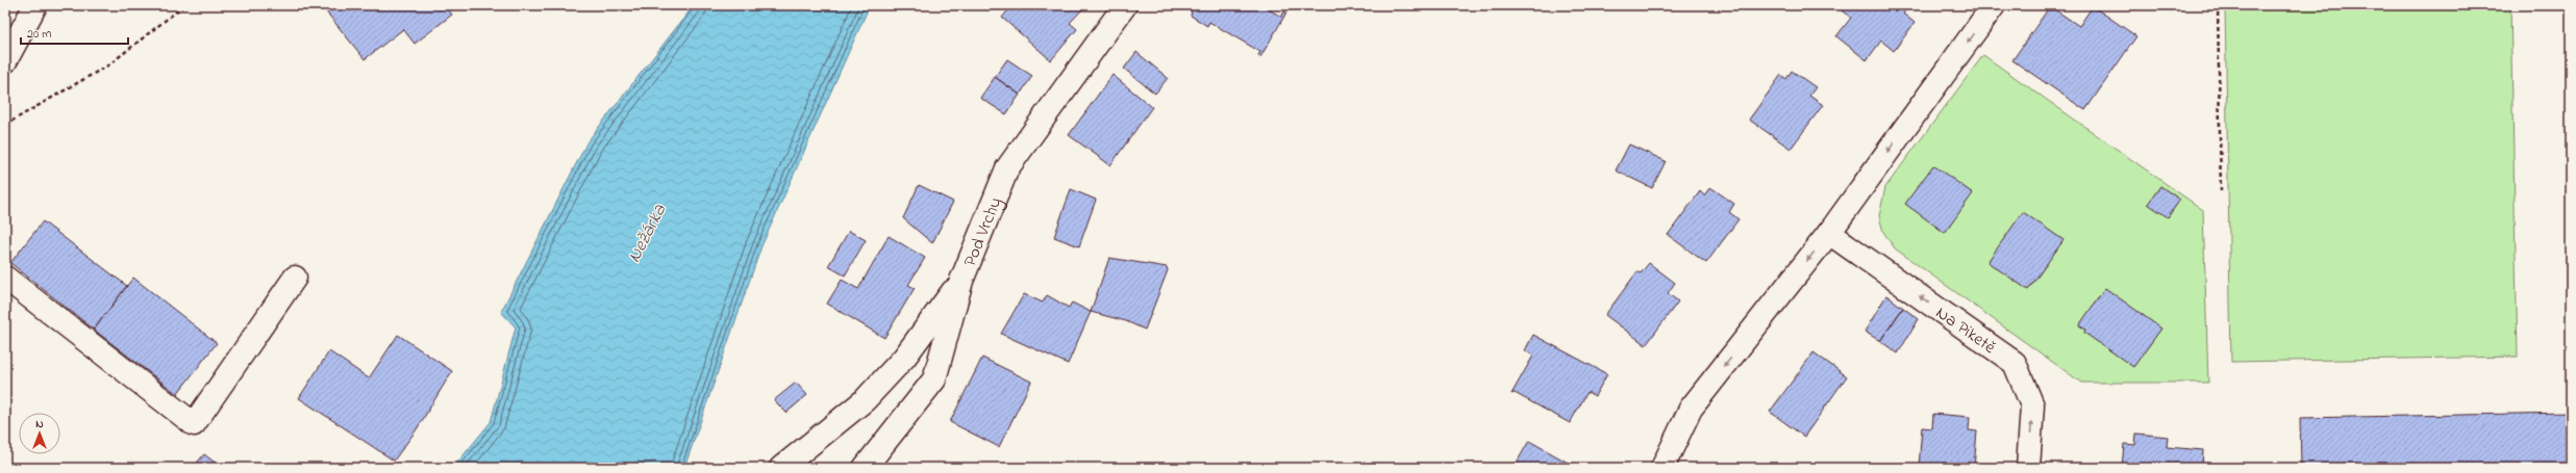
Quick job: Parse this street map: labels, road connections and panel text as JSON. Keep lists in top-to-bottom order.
{
  "streets": {
    "street": ["Pod Vrchy", "Na Piketě"]
  },
  "one_way": ["Na Piketě"],
  "water": ["Nežárka"],
  "scale_bar": "20 m",
  "north": "top"
}
